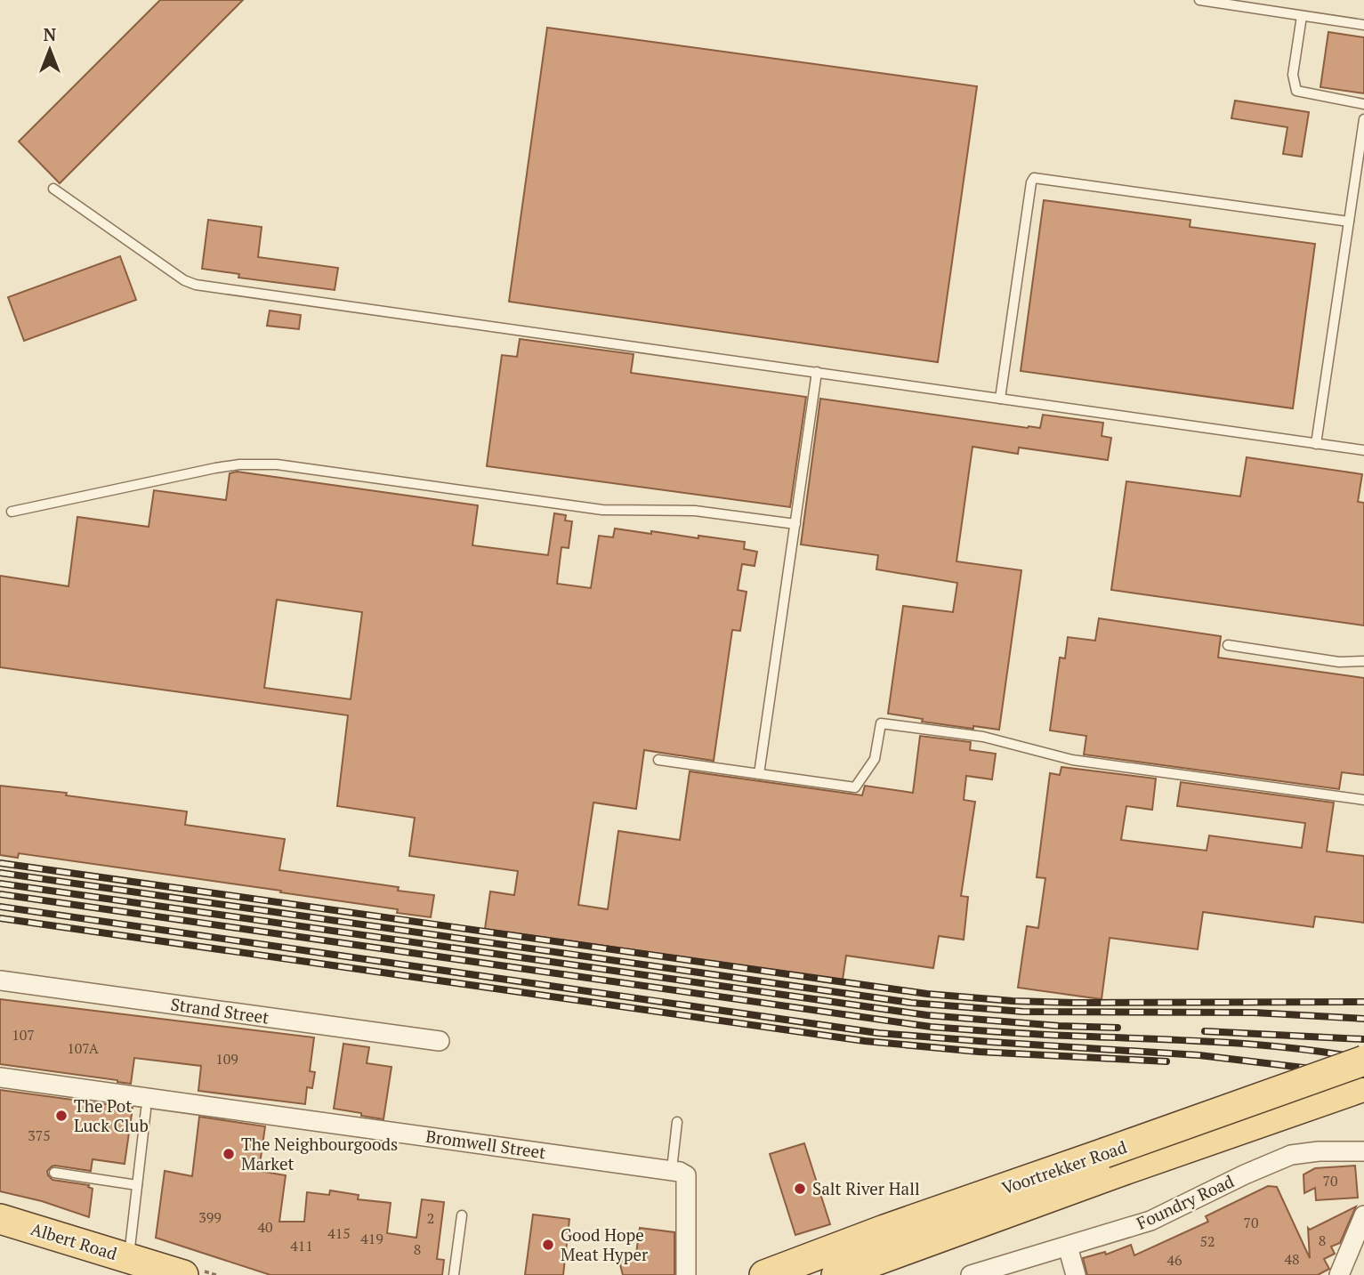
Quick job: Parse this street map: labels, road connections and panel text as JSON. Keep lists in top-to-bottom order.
{
  "streets": {
    "main road": ["Voortrekker Road", "Albert Road"],
    "street": ["Strand Street", "Bromwell Street", "Foundry Road"]
  },
  "places": [
    "The Pot Luck Club",
    "The Neighbourgoods Market",
    "Salt River Hall",
    "Good Hope Meat Hyper"
  ],
  "house_numbers": [
    "107",
    "107A",
    "109",
    "375",
    "70",
    "399",
    "2",
    "70",
    "40",
    "415",
    "419",
    "8",
    "52",
    "411",
    "8",
    "48",
    "46"
  ],
  "north": "top"
}
